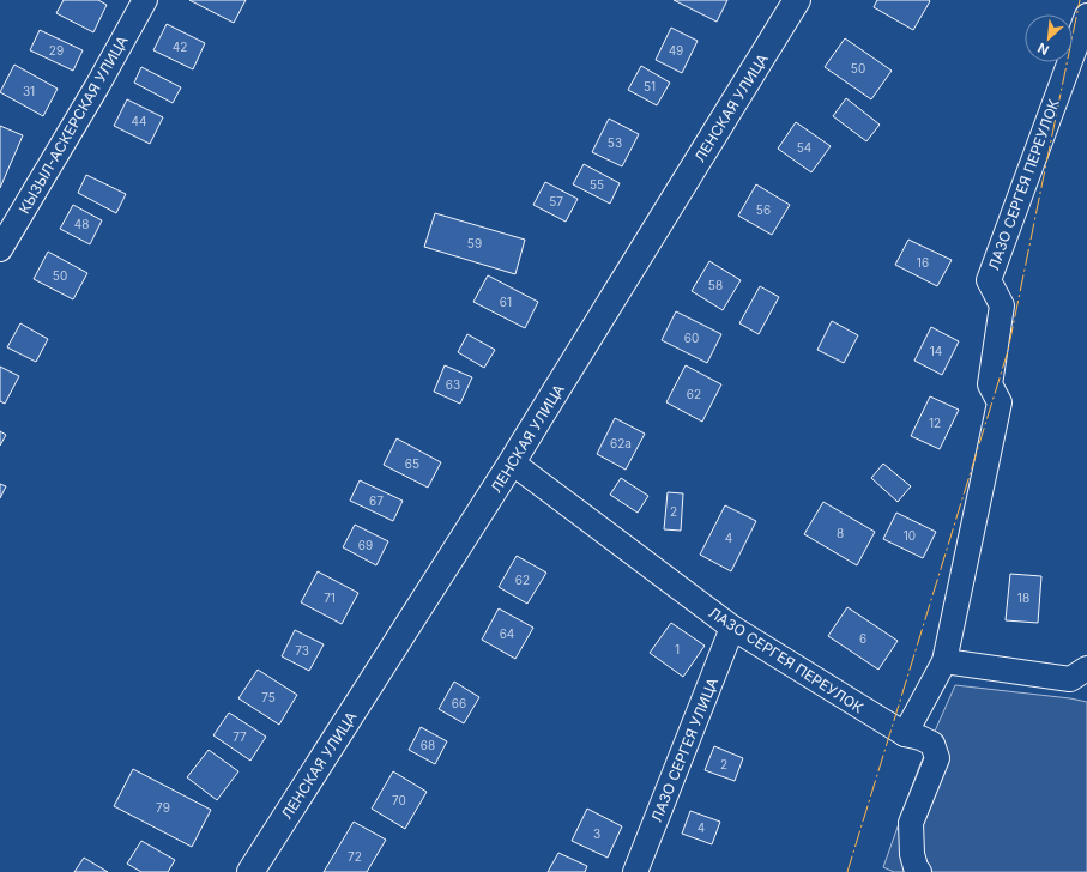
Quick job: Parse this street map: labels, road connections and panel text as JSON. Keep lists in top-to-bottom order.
{
  "streets": {
    "main road": ["ЛЕНСКАЯ УЛИЦА"],
    "street": ["КЫЗЫЛ-АСКЕРСКАЯ УЛИЦА", "ЛАЗО СЕРГЕЯ ПЕРЕУЛОК", "ЛАЗО СЕРГЕЯ УЛИЦА"]
  },
  "crossings": [
    ["ЛЕНСКАЯ УЛИЦА", "ЛАЗО СЕРГЕЯ ПЕРЕУЛОК"],
    ["ЛАЗО СЕРГЕЯ ПЕРЕУЛОК", "ЛАЗО СЕРГЕЯ УЛИЦА"]
  ],
  "house_numbers": [
    "42",
    "29",
    "49",
    "50",
    "51",
    "31",
    "44",
    "53",
    "54",
    "55",
    "57",
    "56",
    "48",
    "59",
    "16",
    "50",
    "58",
    "61",
    "60",
    "14",
    "63",
    "62",
    "12",
    "62a",
    "65",
    "67",
    "2",
    "8",
    "10",
    "4",
    "69",
    "62",
    "71",
    "18",
    "64",
    "6",
    "1",
    "73",
    "75",
    "66",
    "77",
    "68",
    "2",
    "70",
    "79",
    "4",
    "3",
    "72"
  ],
  "north": "bottom left"
}
